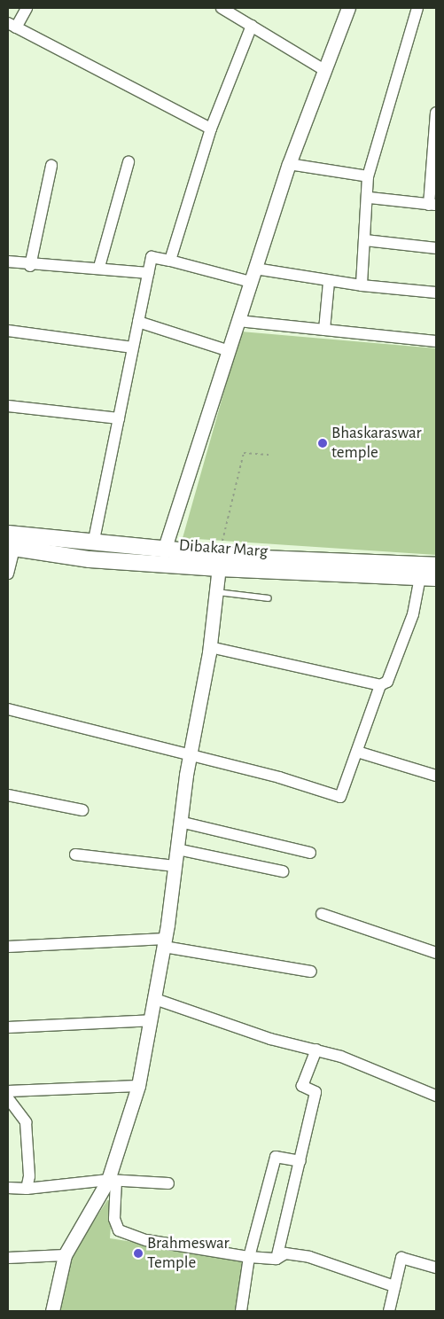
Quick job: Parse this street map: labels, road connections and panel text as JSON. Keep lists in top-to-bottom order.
{
  "streets": {
    "main road": ["Dibakar Marg"]
  },
  "places": ["Bhaskaraswar temple", "Brahmeswar Temple"]
}
